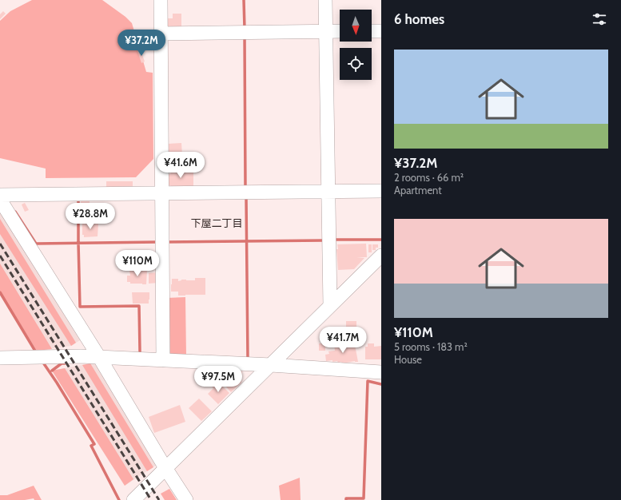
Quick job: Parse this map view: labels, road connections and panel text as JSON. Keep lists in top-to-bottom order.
{
  "districts": ["下屋二丁目"],
  "north": "bottom",
  "page": {
    "heading": "6 homes",
    "price": [
      "¥37.2M",
      "¥41.6M",
      "¥28.8M",
      "¥110M",
      "¥41.7M",
      "¥97.5M"
    ],
    "list": [
      {
        "name": "¥37.2M",
        "note": "2 rooms · 66 m² · Apartment"
      },
      {
        "name": "¥110M",
        "note": "5 rooms · 183 m² · House"
      }
    ]
  }
}
